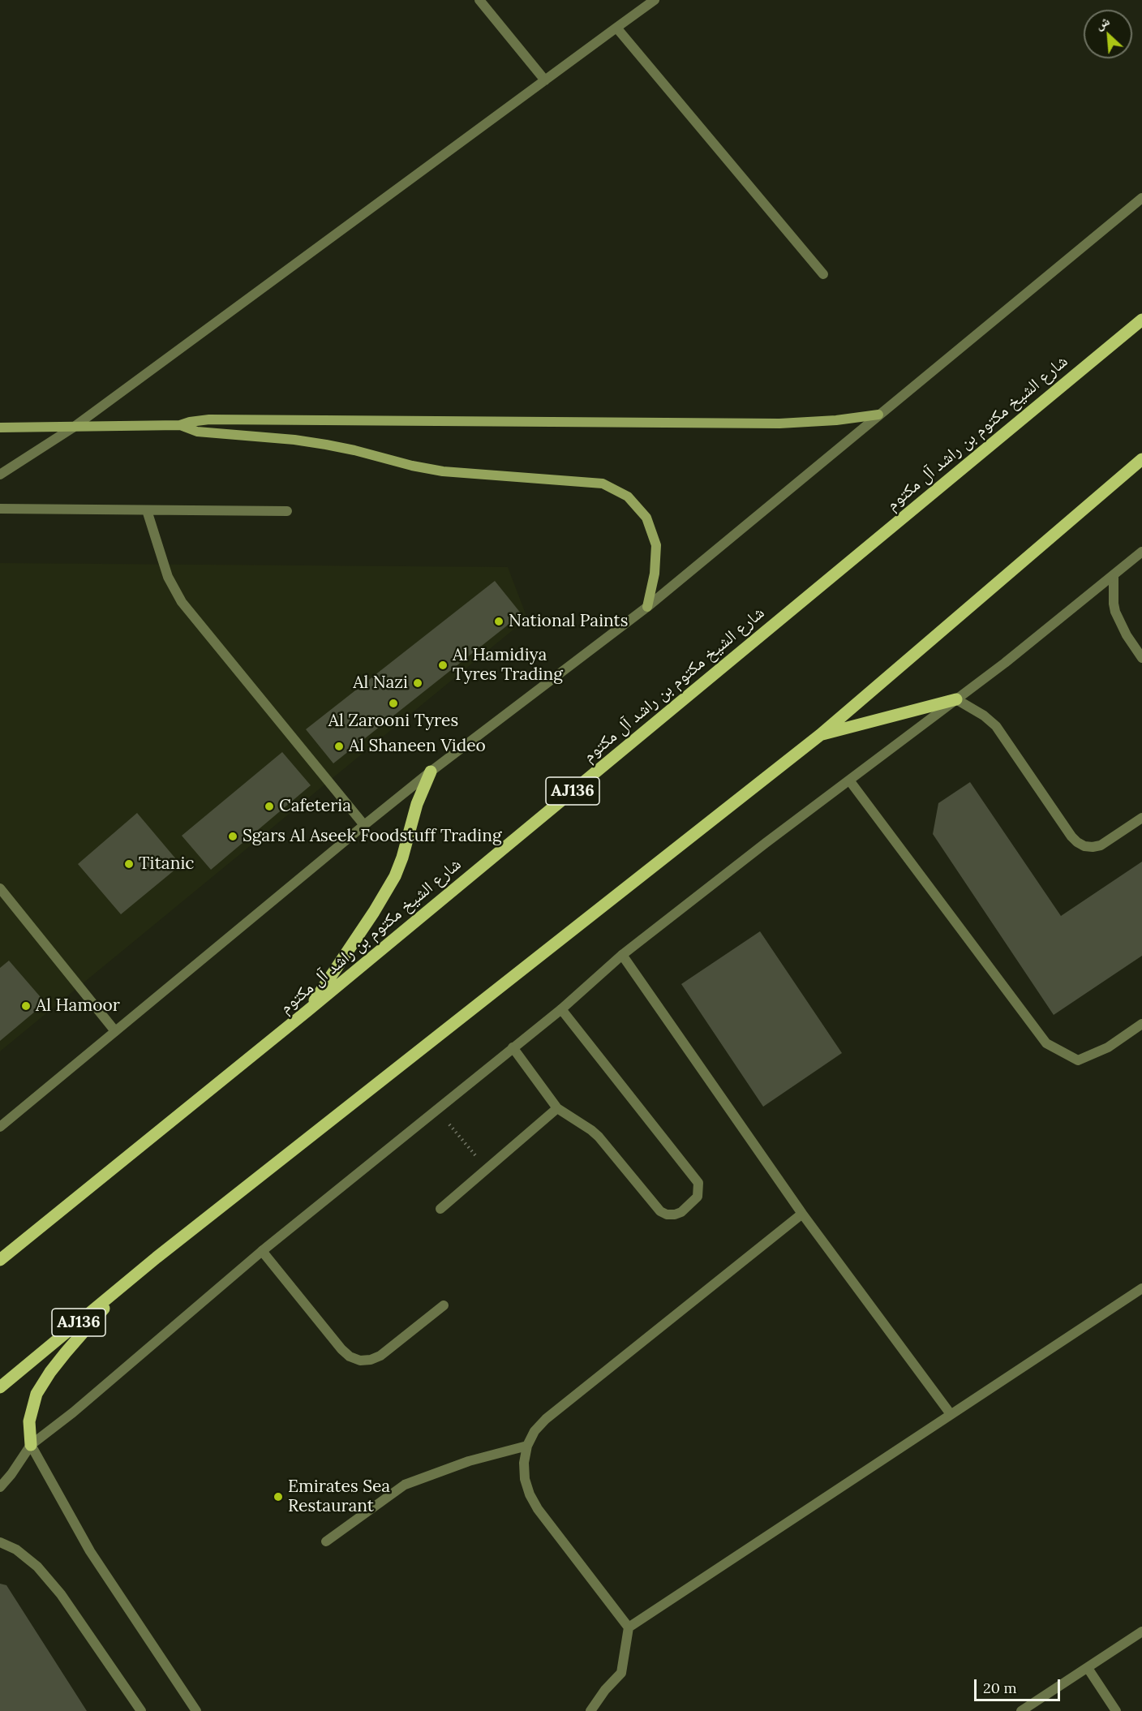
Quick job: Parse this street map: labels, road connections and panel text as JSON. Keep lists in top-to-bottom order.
{
  "streets": {
    "main road": ["شارع الشيخ مكتوم بن راشد آل مكتوم", "AJ136"]
  },
  "places": [
    "National Paints",
    "Al Hamidiya Tyres Trading",
    "Al Nazi",
    "Al Zarooni Tyres",
    "Al Shaneen Video",
    "Cafeteria",
    "Sgars Al Aseek Foodstuff Trading",
    "Titanic",
    "Al Hamoor",
    "Emirates Sea Restaurant"
  ],
  "scale_bar": "20 m",
  "north": "top left"
}
